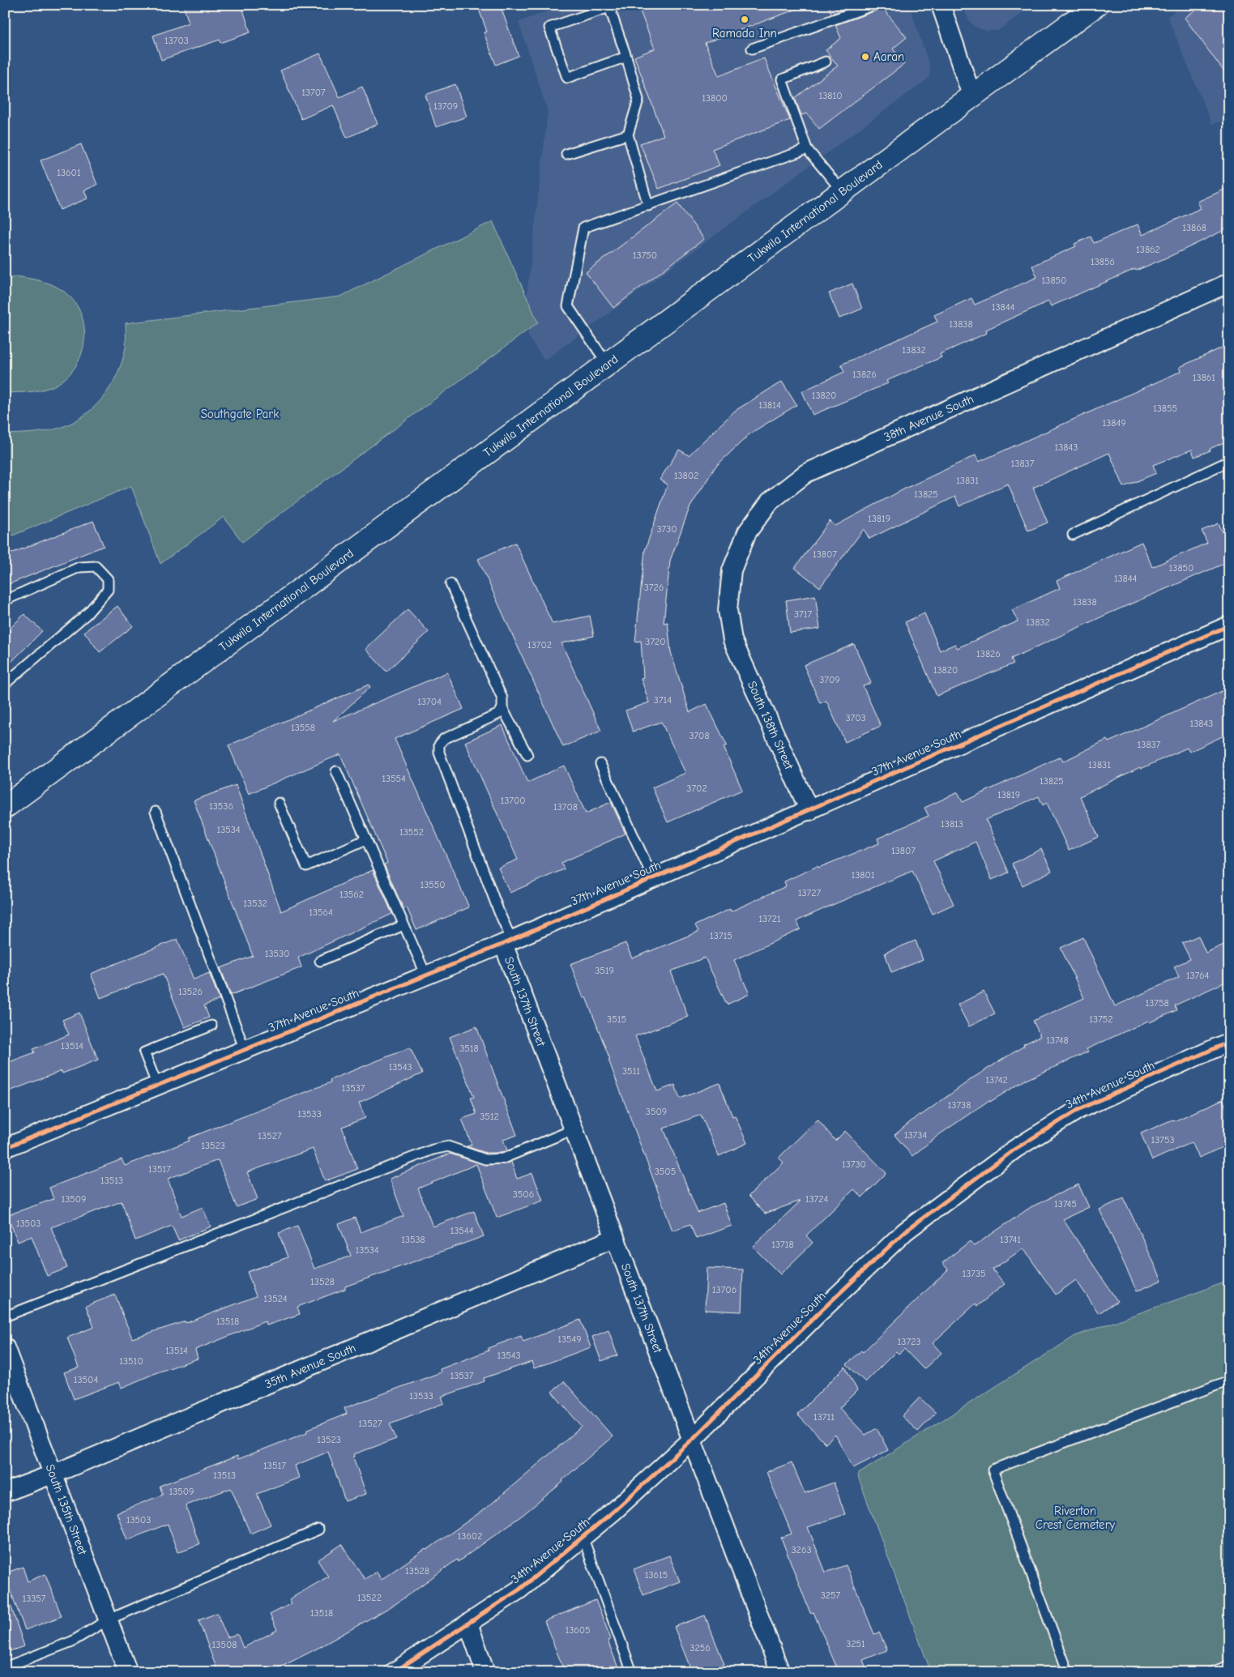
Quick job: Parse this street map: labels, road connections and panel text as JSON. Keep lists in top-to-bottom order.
{
  "streets": {
    "main road": ["Tukwila International Boulevard"],
    "street": [
      "38th Avenue South",
      "South 138th Street",
      "37th Avenue South",
      "South 137th Street",
      "34th Avenue South",
      "35th Avenue South",
      "South 135th Street"
    ]
  },
  "crossings": [
    ["38th Avenue South", "South 138th Street"],
    ["South 138th Street", "37th Avenue South"],
    ["37th Avenue South", "South 137th Street"],
    ["South 137th Street", "34th Avenue South"],
    ["South 137th Street", "35th Avenue South"],
    ["35th Avenue South", "South 135th Street"]
  ],
  "parks": ["Southgate Park", "Riverton Crest Cemetery"],
  "places": ["Ramada Inn", "Aaran"],
  "house_numbers": [
    "13703",
    "13707",
    "13810",
    "13800",
    "13709",
    "13601",
    "13868",
    "13862",
    "13750",
    "13856",
    "13850",
    "13844",
    "13838",
    "13832",
    "13826",
    "13861",
    "13820",
    "13814",
    "13855",
    "13849",
    "13843",
    "13837",
    "13802",
    "13831",
    "13825",
    "13819",
    "3730",
    "13807",
    "13850",
    "13844",
    "3726",
    "13838",
    "3717",
    "13832",
    "3720",
    "13702",
    "13826",
    "13820",
    "3709",
    "3714",
    "13704",
    "3703",
    "13843",
    "13558",
    "3708",
    "13837",
    "13831",
    "13554",
    "13825",
    "3702",
    "13819",
    "13700",
    "13536",
    "13708",
    "13813",
    "13534",
    "13552",
    "13807",
    "13801",
    "13550",
    "13727",
    "13562",
    "13532",
    "13564",
    "13721",
    "13715",
    "13530",
    "3519",
    "13764",
    "13526",
    "13758",
    "3515",
    "13752",
    "13748",
    "13514",
    "3518",
    "13543",
    "3511",
    "13742",
    "13537",
    "13738",
    "3509",
    "13533",
    "3512",
    "13734",
    "13527",
    "13753",
    "13523",
    "13730",
    "13517",
    "3505",
    "13513",
    "3506",
    "13509",
    "13724",
    "13745",
    "13503",
    "13544",
    "13538",
    "13741",
    "13718",
    "13534",
    "13735",
    "13528",
    "13706",
    "13524",
    "13518",
    "13549",
    "13723",
    "13514",
    "13543",
    "13510",
    "13537",
    "13504",
    "13533",
    "13711",
    "13527",
    "13523",
    "13517",
    "13513",
    "13509",
    "13503",
    "13602",
    "3263",
    "13528",
    "13615",
    "3257",
    "13522",
    "13357",
    "13518",
    "13605",
    "3251",
    "13508",
    "3256"
  ]
}
